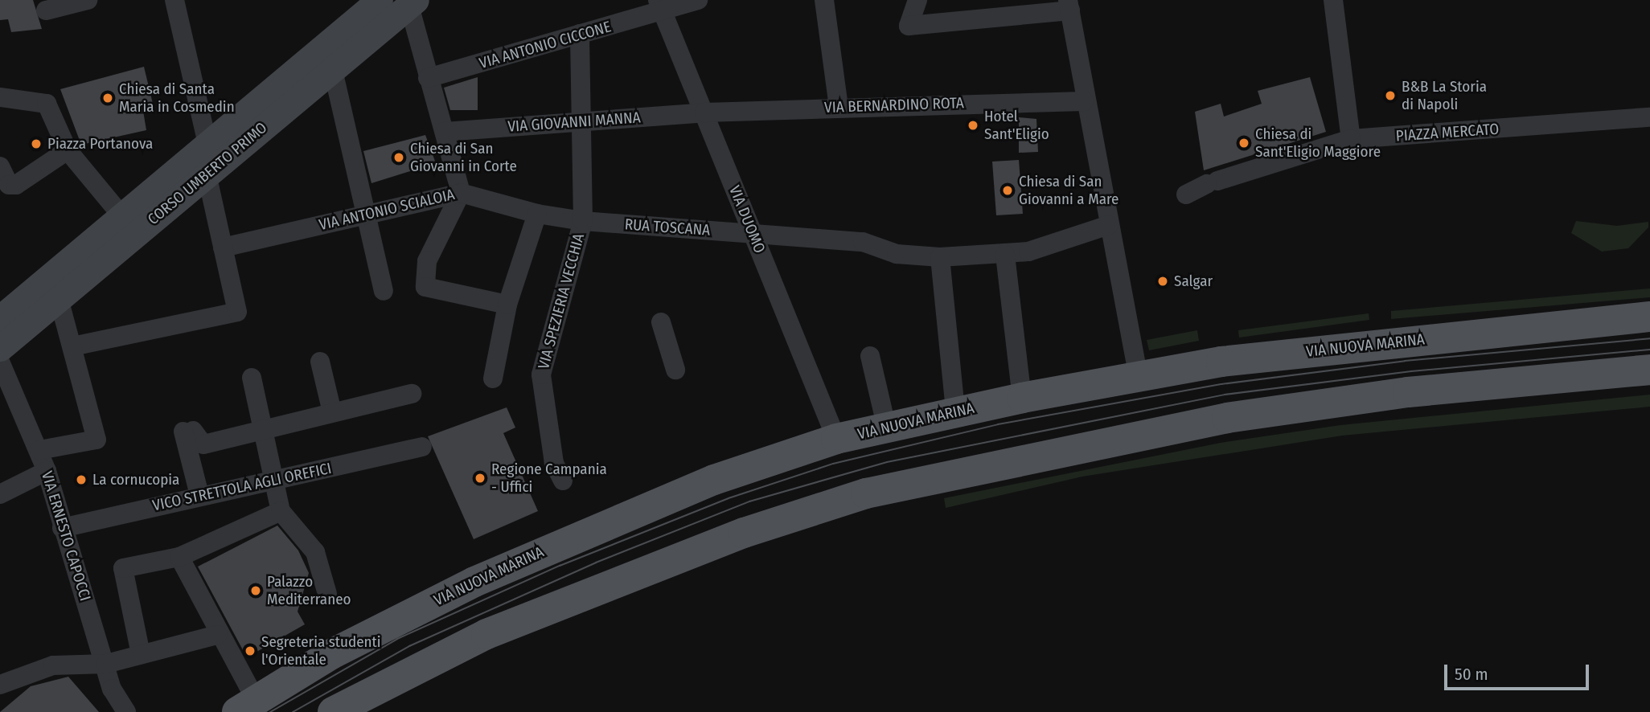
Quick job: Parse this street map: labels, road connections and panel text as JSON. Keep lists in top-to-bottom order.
{
  "streets": {
    "main road": ["CORSO UMBERTO PRIMO", "VIA NUOVA MARINA"],
    "street": [
      "VIA ANTONIO CICCONE",
      "VIA BERNARDINO ROTA",
      "VIA GIOVANNI MANNA",
      "PIAZZA MERCATO",
      "VIA ANTONIO SCIALOIA",
      "VIA DUOMO",
      "RUA TOSCANA",
      "VIA SPEZIERIA VECCHIA",
      "VICO STRETTOLA AGLI OREFICI",
      "VIA ERNESTO CAPOCCI"
    ]
  },
  "crossings": [
    ["VIA ANTONIO CICCONE", "VIA DUOMO"],
    ["VIA ANTONIO CICCONE", "VIA SPEZIERIA VECCHIA"],
    ["VIA BERNARDINO ROTA", "VIA GIOVANNI MANNA"],
    ["VIA BERNARDINO ROTA", "VIA DUOMO"],
    ["VIA GIOVANNI MANNA", "VIA DUOMO"],
    ["VIA GIOVANNI MANNA", "VIA SPEZIERIA VECCHIA"],
    ["VIA ANTONIO SCIALOIA", "RUA TOSCANA"],
    ["VIA ANTONIO SCIALOIA", "VIA SPEZIERIA VECCHIA"],
    ["VIA DUOMO", "RUA TOSCANA"],
    ["VIA DUOMO", "VIA NUOVA MARINA"],
    ["RUA TOSCANA", "VIA SPEZIERIA VECCHIA"],
    ["VICO STRETTOLA AGLI OREFICI", "VIA ERNESTO CAPOCCI"]
  ],
  "places": [
    "B&B La Storia di Napoli",
    "Chiesa di Santa Maria in Cosmedin",
    "Hotel Sant'Eligio",
    "Chiesa di Sant'Eligio Maggiore",
    "Piazza Portanova",
    "Chiesa di San Giovanni in Corte",
    "Chiesa di San Giovanni a Mare",
    "Salgar",
    "Regione Campania - Uffici",
    "La cornucopia",
    "Palazzo Mediterraneo",
    "Segreteria studenti l'Orientale"
  ],
  "scale_bar": "50 m"
}
